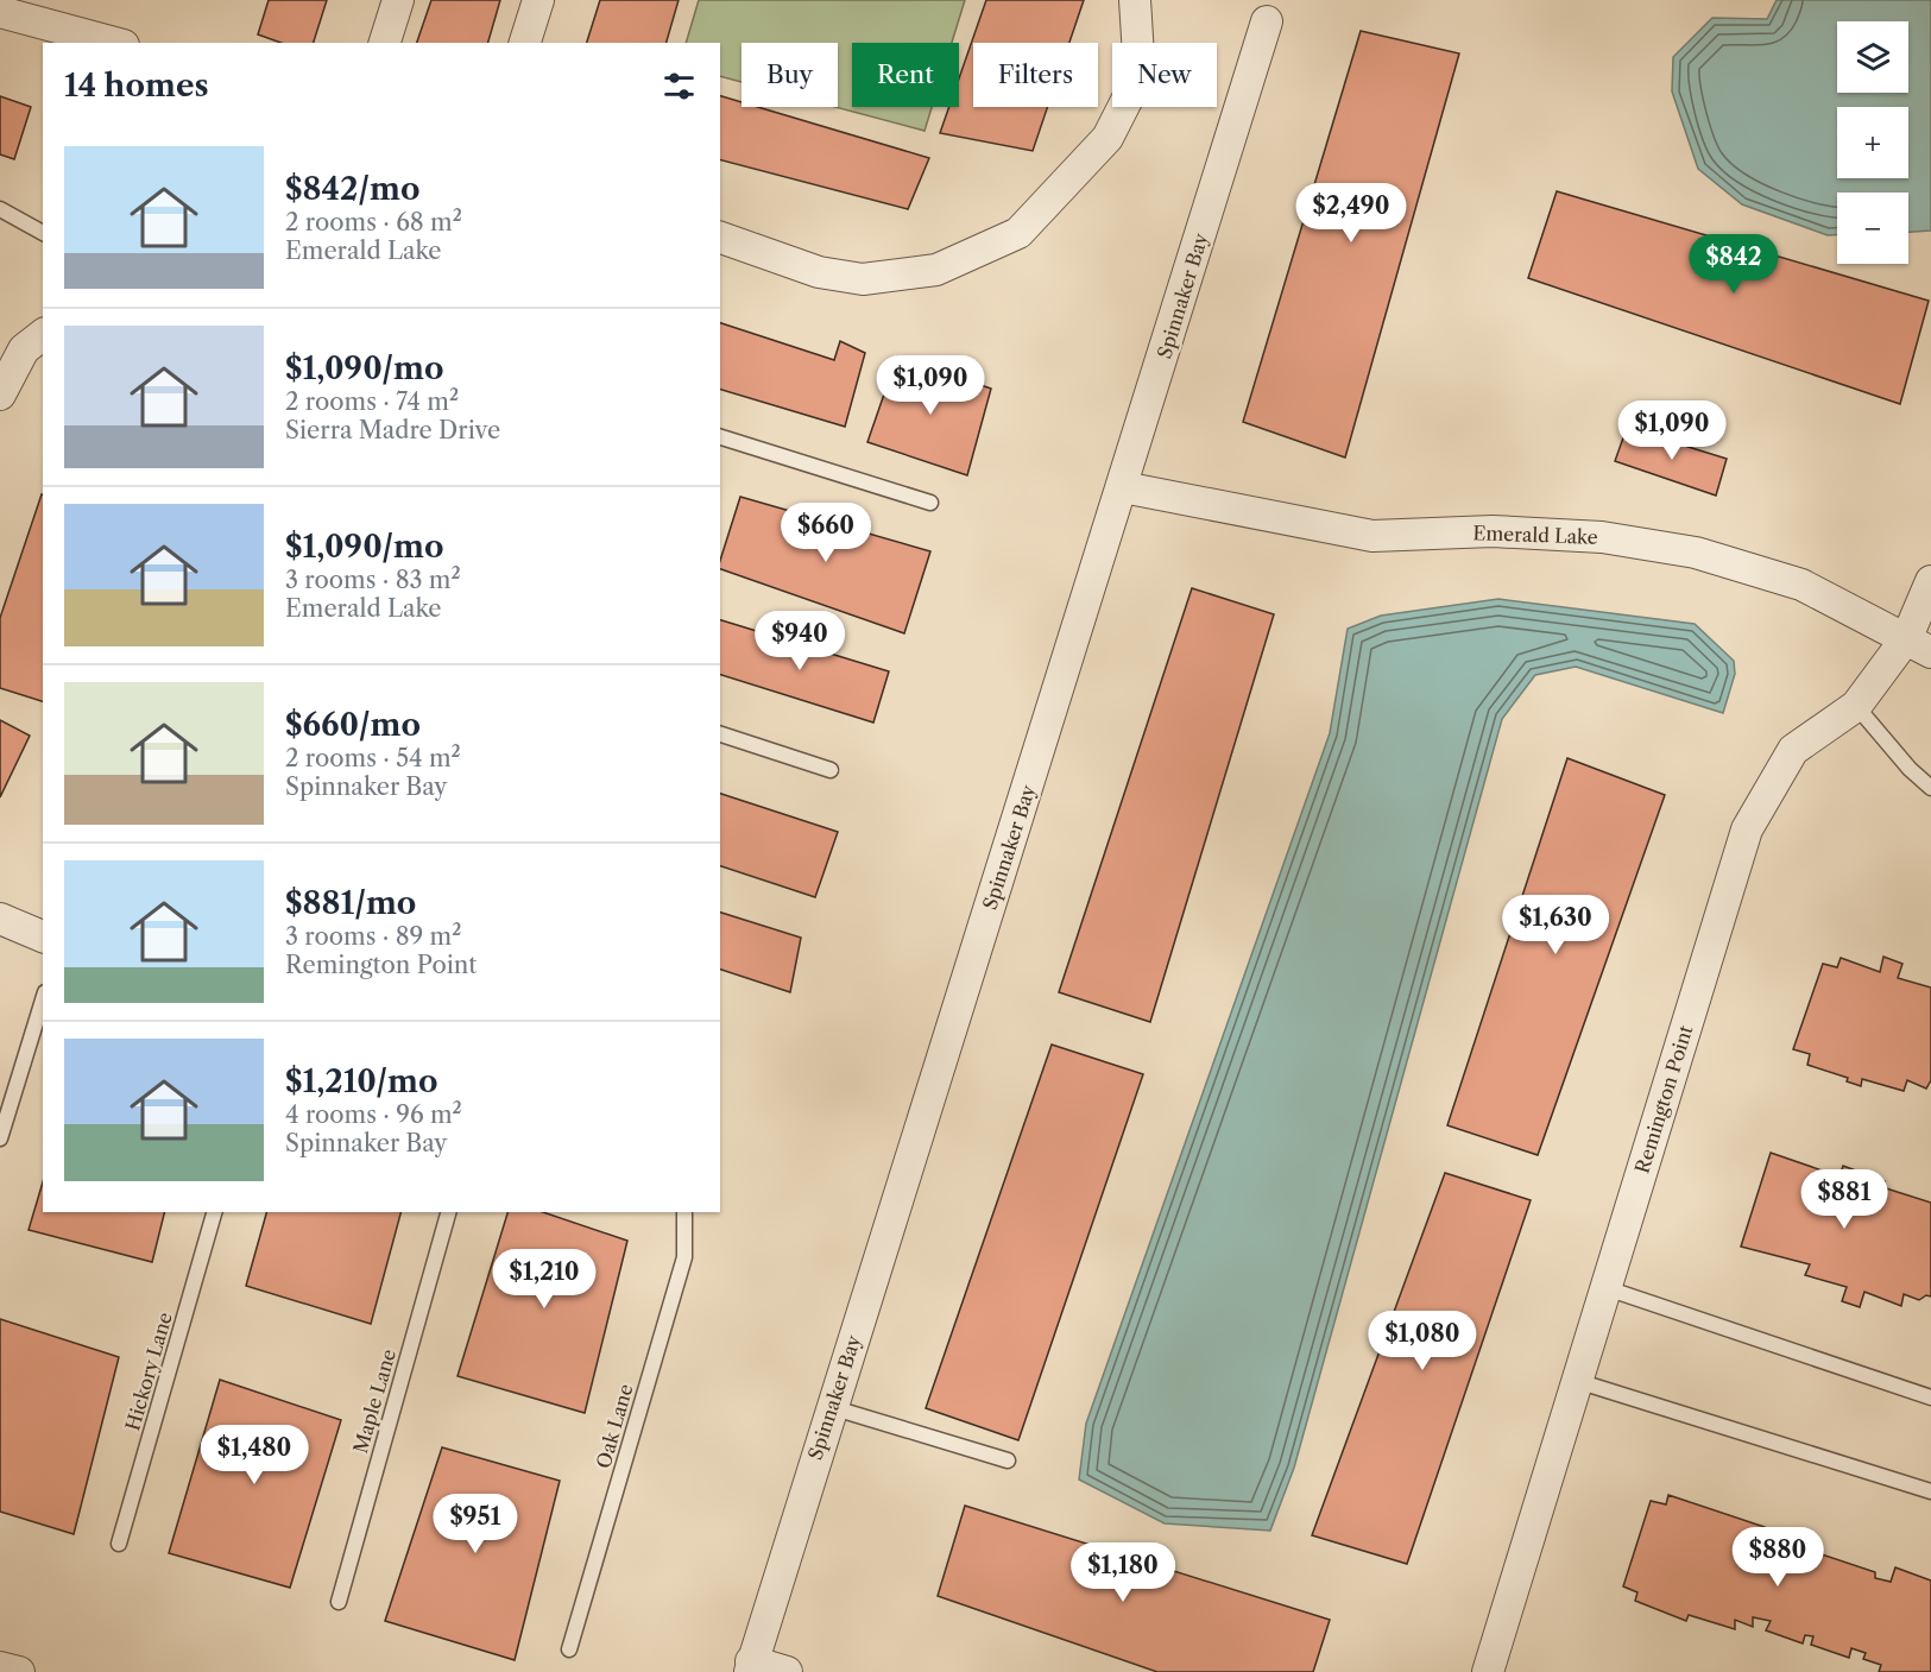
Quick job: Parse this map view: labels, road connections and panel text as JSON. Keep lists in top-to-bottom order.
{
  "streets": {
    "street": ["Spinnaker Bay", "Emerald Lake", "Remington Point"],
    "lane": ["Hickory Lane", "Maple Lane", "Oak Lane"]
  },
  "crossings": [
    ["Spinnaker Bay", "Emerald Lake"],
    ["Emerald Lake", "Remington Point"]
  ],
  "page": {
    "map_buttons": ["+", "−"],
    "chip": [
      "Buy",
      "Rent",
      "Filters",
      "New"
    ],
    "heading": "14 homes",
    "list": [
      {
        "name": "$842/mo",
        "note": "2 rooms · 68 m² · Emerald Lake"
      },
      {
        "name": "$1,090/mo",
        "note": "2 rooms · 74 m² · Sierra Madre Drive"
      },
      {
        "name": "$1,090/mo",
        "note": "3 rooms · 83 m² · Emerald Lake"
      },
      {
        "name": "$660/mo",
        "note": "2 rooms · 54 m² · Spinnaker Bay"
      },
      {
        "name": "$881/mo",
        "note": "3 rooms · 89 m² · Remington Point"
      },
      {
        "name": "$1,210/mo",
        "note": "4 rooms · 96 m² · Spinnaker Bay"
      }
    ],
    "price": [
      "$2,490",
      "$842",
      "$1,090",
      "$1,090",
      "$660",
      "$940",
      "$1,630",
      "$881",
      "$1,210",
      "$1,080",
      "$1,480",
      "$951",
      "$880",
      "$1,180"
    ]
  }
}
